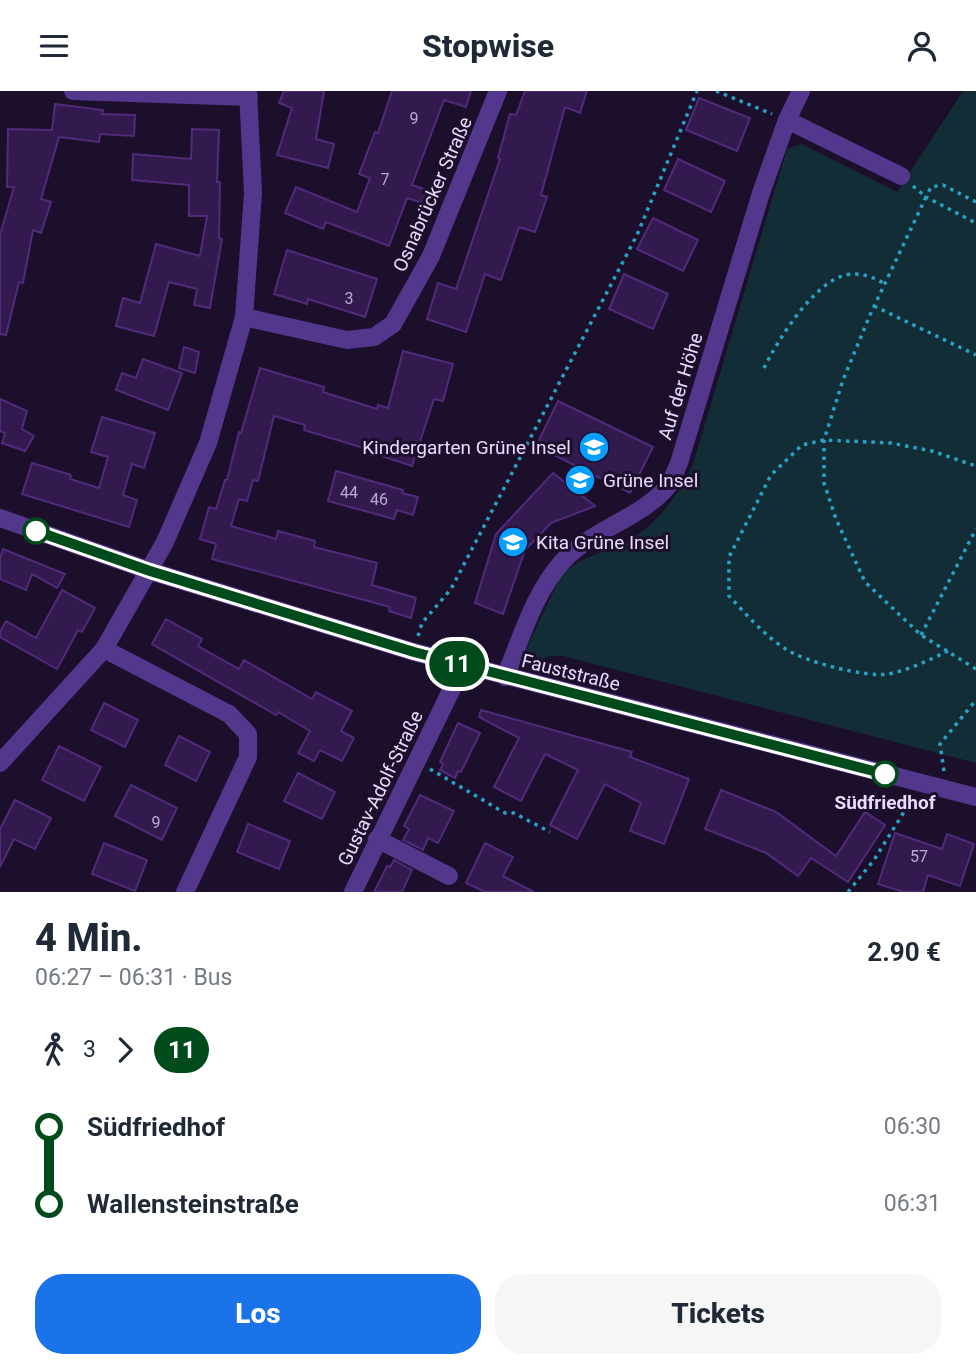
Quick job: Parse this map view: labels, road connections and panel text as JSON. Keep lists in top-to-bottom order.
{
  "streets": {
    "street": [
      "Osnabrücker Straße",
      "Auf der Höhe",
      "Fauststraße",
      "Gustav-Adolf-Straße"
    ]
  },
  "crossings": [
    ["Auf der Höhe", "Fauststraße"],
    ["Fauststraße", "Gustav-Adolf-Straße"]
  ],
  "places": {
    "school or university": ["Kindergarten Grüne Insel", "Grüne Insel", "Kita Grüne Insel"],
    "other": ["Südfriedhof"]
  },
  "lines": ["bus line 11"],
  "house_numbers": [
    "9",
    "7",
    "3",
    "44",
    "46",
    "9",
    "57"
  ],
  "page": {
    "header": "Stopwise",
    "on_map": "11",
    "heading": ["4 Min.", "06:27 – 06:31 · Bus", "2.90 €"],
    "legs": ["3", "11"],
    "list": [
      {
        "name": "Südfriedhof",
        "value": "06:30"
      },
      {
        "name": "Wallensteinstraße",
        "value": "06:31"
      }
    ],
    "buttons": ["Los", "Tickets"]
  }
}
